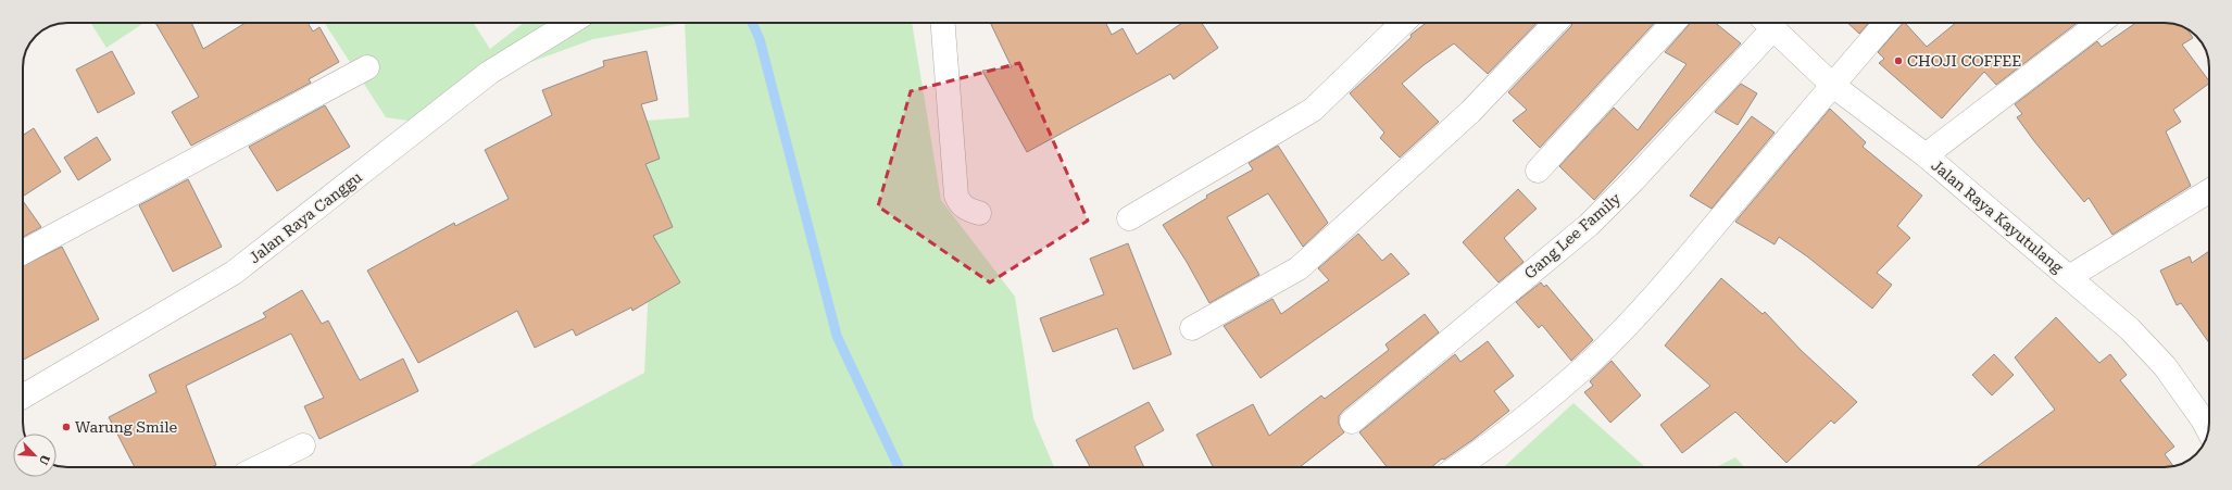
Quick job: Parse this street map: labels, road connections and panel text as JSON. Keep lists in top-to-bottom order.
{
  "streets": {
    "street": ["Jalan Raya Kayutulang", "Jalan Raya Canggu", "Gang Lee Family"]
  },
  "places": ["CHOJI COFFEE", "Warung Smile"],
  "north": "bottom right"
}
